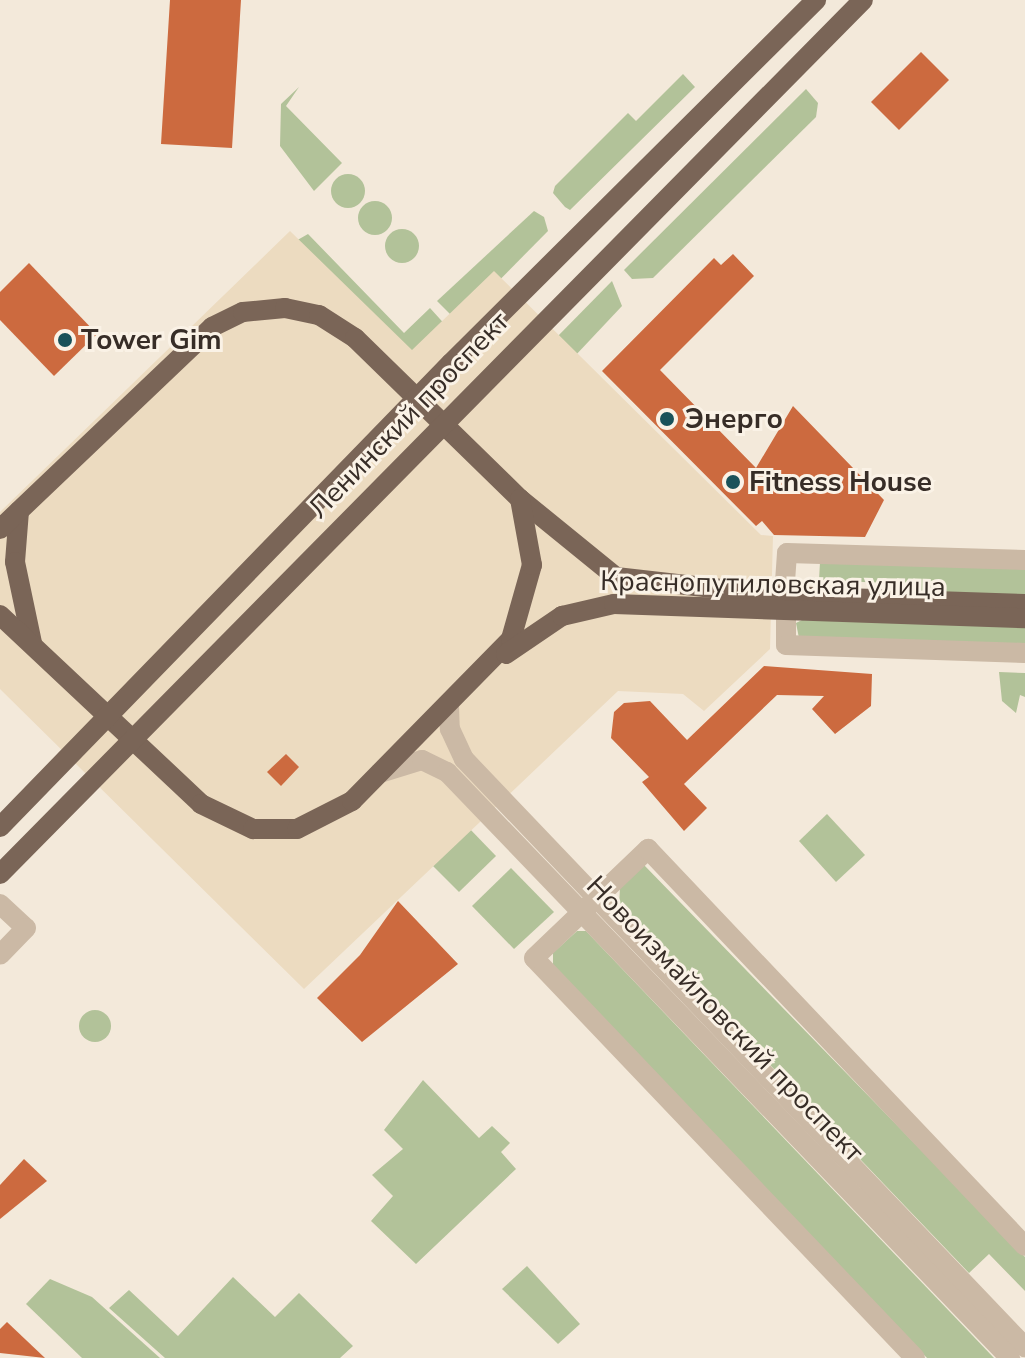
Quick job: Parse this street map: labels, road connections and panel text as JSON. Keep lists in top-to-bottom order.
{
  "streets": {
    "main road": ["Ленинский проспект", "Краснопутиловская улица"],
    "street": ["Новоизмайловский проспект"]
  },
  "crossings": [
    ["Ленинский проспект", "Краснопутиловская улица"]
  ],
  "places": ["Tower Gim", "Энерго", "Fitness House"]
}
